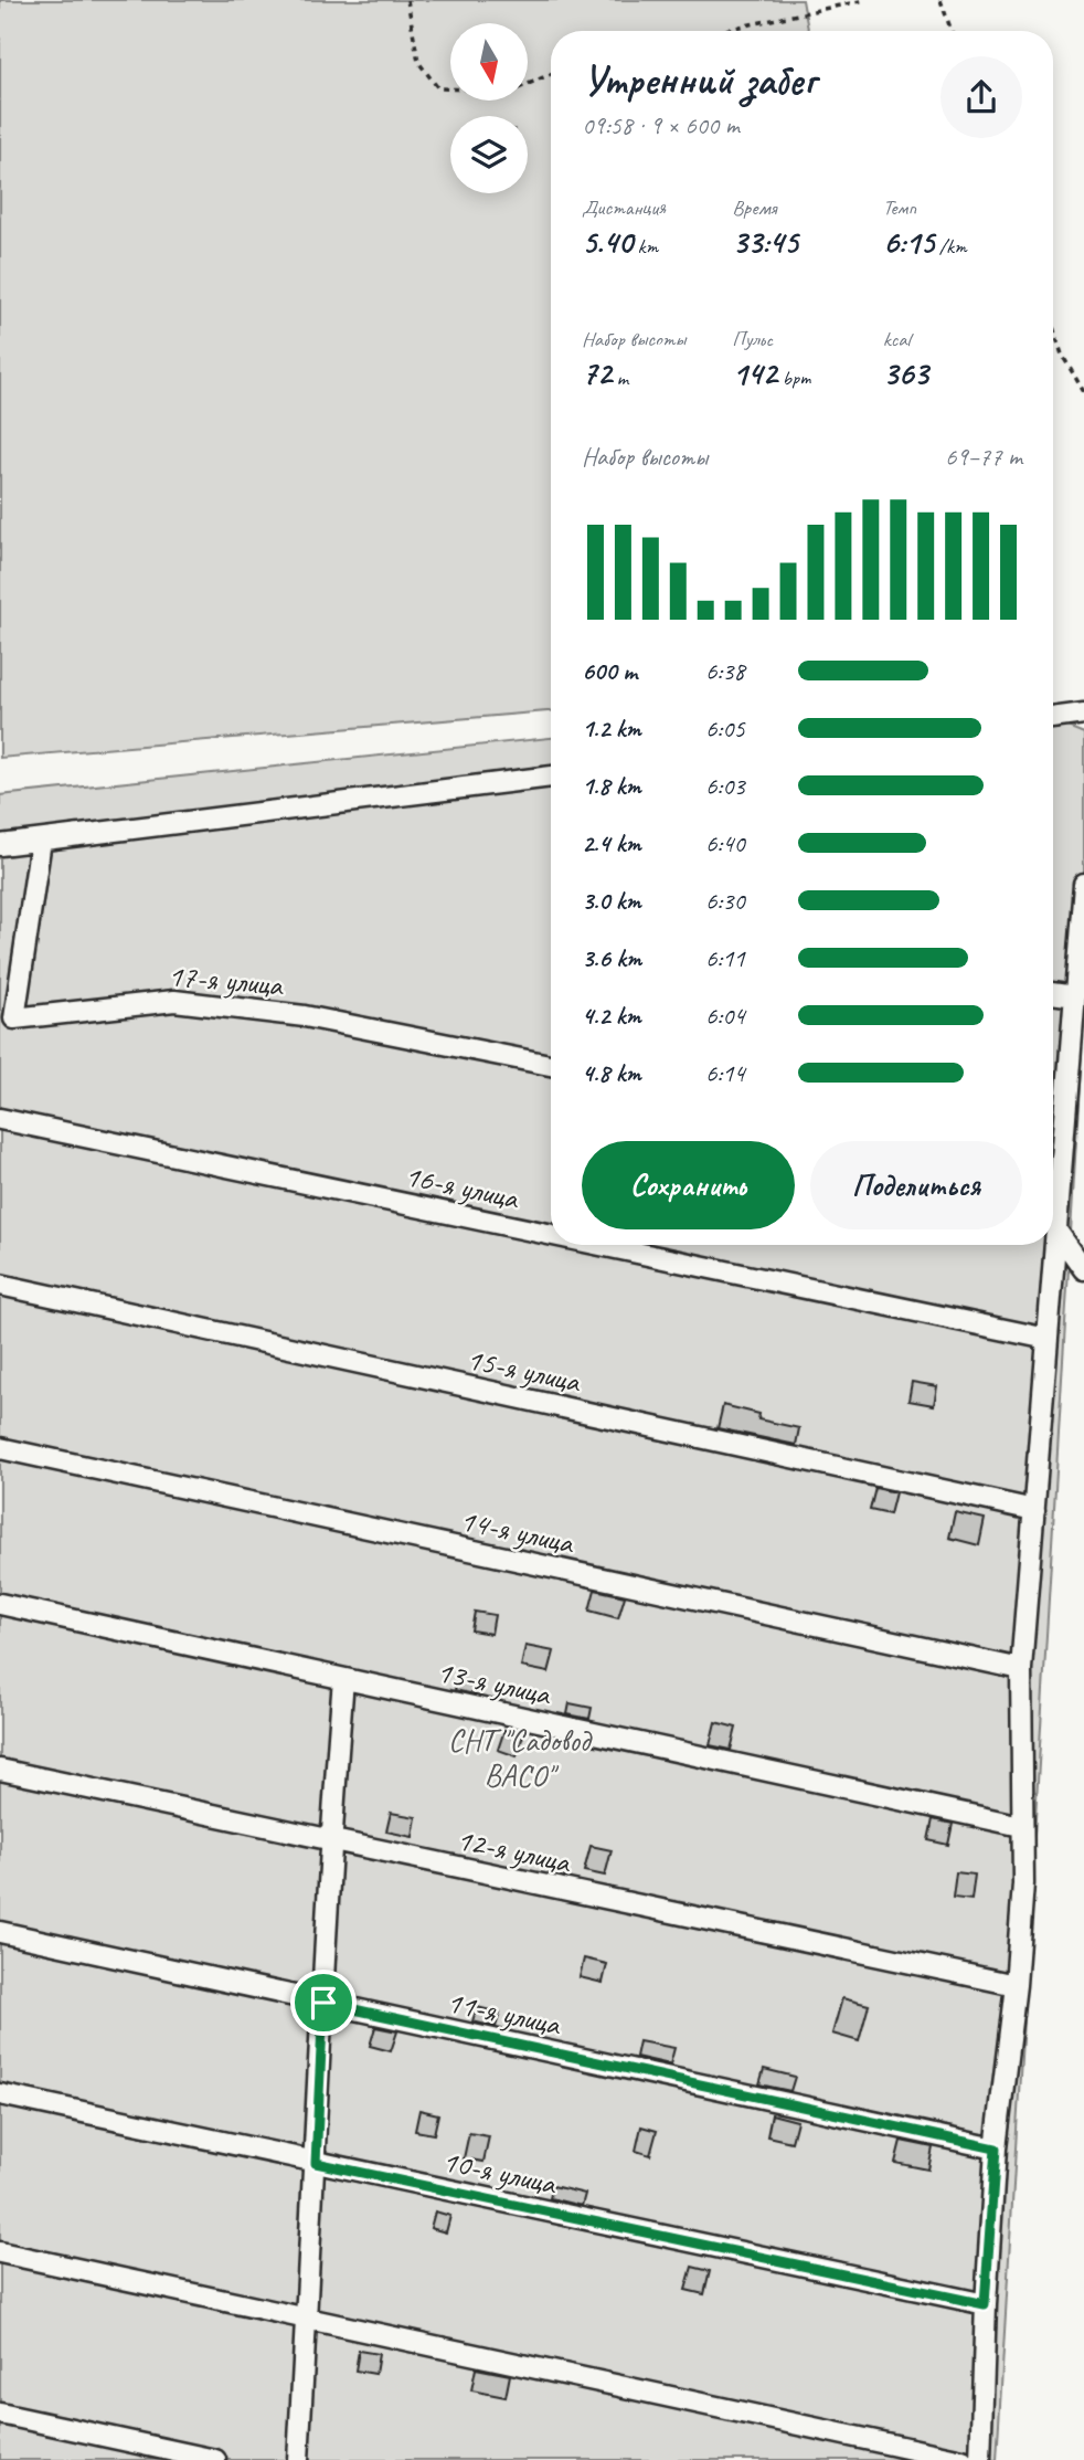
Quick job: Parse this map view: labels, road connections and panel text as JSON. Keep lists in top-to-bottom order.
{
  "streets": {
    "street": [
      "17-я улица",
      "16-я улица",
      "15-я улица",
      "14-я улица",
      "13-я улица",
      "12-я улица",
      "11-я улица",
      "10-я улица"
    ]
  },
  "parks": ["СНТ \"Садовод ВАСО\""],
  "north": "bottom",
  "page": {
    "heading": ["Утренний забег", "09:58 · 9 × 600 m"],
    "stats": [
      ["Дистанция", "5.40 km"],
      ["Время", "33:45"],
      ["Темп", "6:15 /km"],
      ["Набор высоты", "72 m"],
      ["Пульс", "142 bpm"],
      ["kcal", "363"]
    ],
    "chart": ["Набор высоты", "69–77 m"],
    "list": [
      {
        "name": "600 m",
        "note": "6:38"
      },
      {
        "name": "1.2 km",
        "note": "6:05"
      },
      {
        "name": "1.8 km",
        "note": "6:03"
      },
      {
        "name": "2.4 km",
        "note": "6:40"
      },
      {
        "name": "3.0 km",
        "note": "6:30"
      },
      {
        "name": "3.6 km",
        "note": "6:11"
      },
      {
        "name": "4.2 km",
        "note": "6:04"
      },
      {
        "name": "4.8 km",
        "note": "6:14"
      }
    ],
    "buttons": ["Сохранить", "Поделиться"]
  }
}
